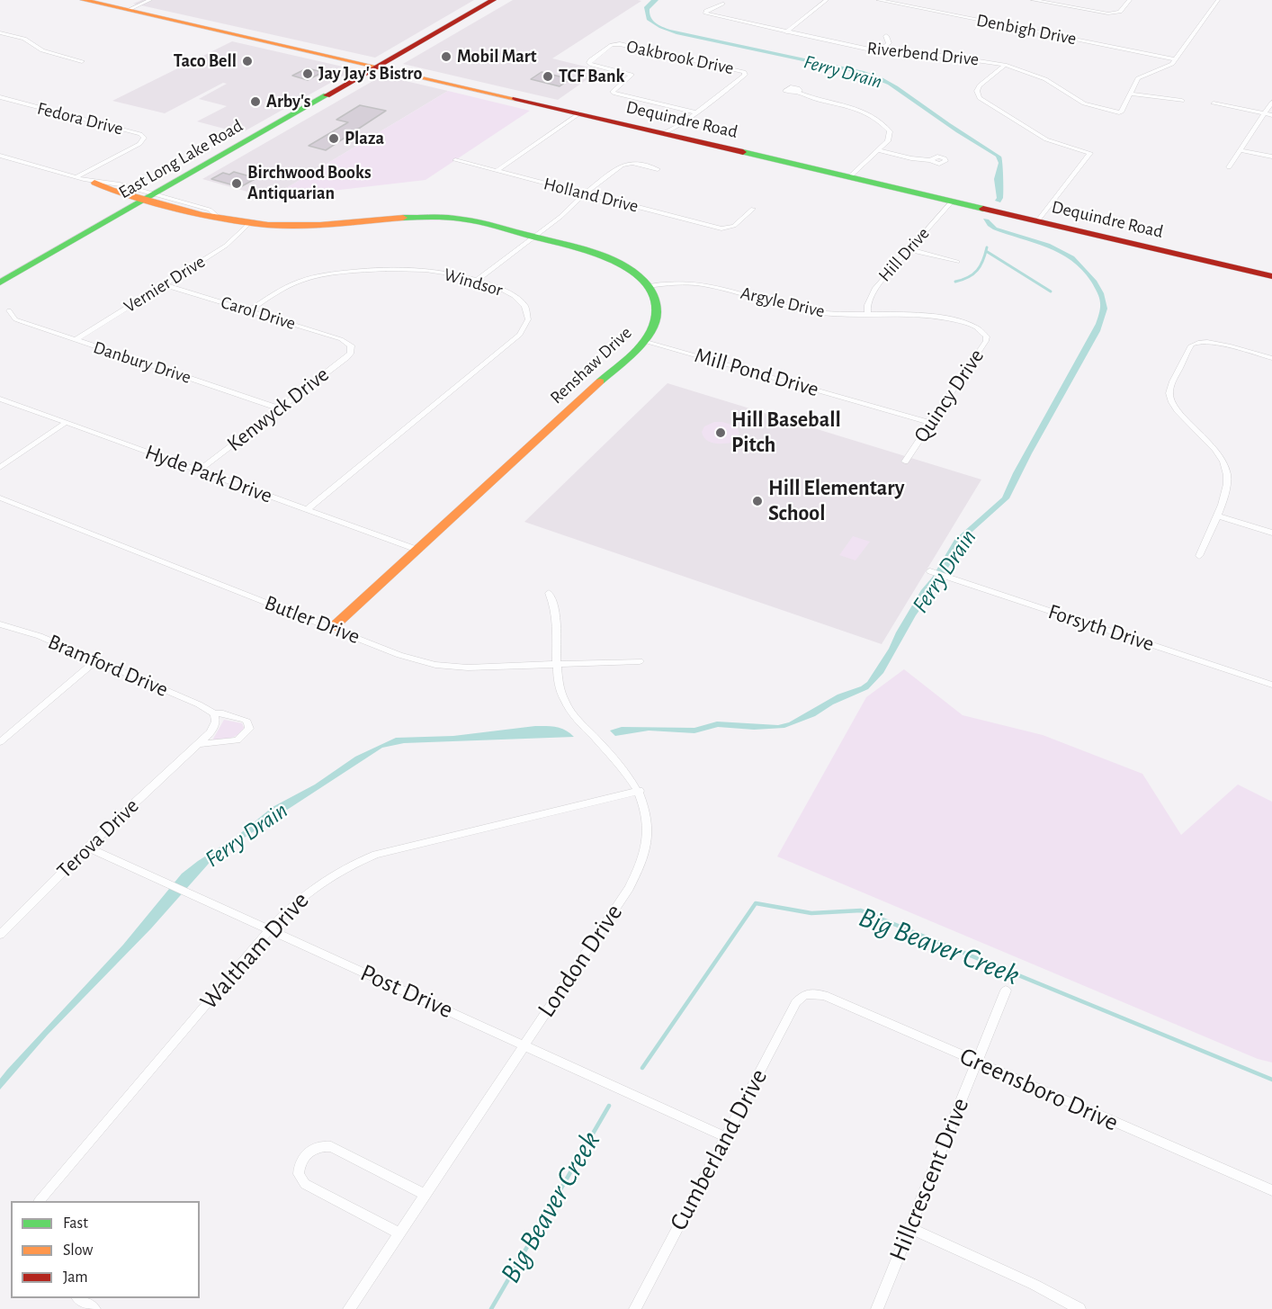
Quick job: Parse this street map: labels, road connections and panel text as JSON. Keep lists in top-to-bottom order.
{
  "streets": {
    "main road": ["Dequindre Road", "East Long Lake Road", "Renshaw Drive"],
    "street": [
      "Denbigh Drive",
      "Riverbend Drive",
      "Oakbrook Drive",
      "Fedora Drive",
      "Holland Drive",
      "Hill Drive",
      "Windsor",
      "Vernier Drive",
      "Argyle Drive",
      "Carol Drive",
      "Danbury Drive",
      "Mill Pond Drive",
      "Quincy Drive",
      "Kenwyck Drive",
      "Hyde Park Drive",
      "Butler Drive",
      "Forsyth Drive",
      "Bramford Drive",
      "Terova Drive",
      "Waltham Drive",
      "London Drive",
      "Post Drive",
      "Greensboro Drive",
      "Cumberland Drive",
      "Hillcrescent Drive"
    ]
  },
  "crossings": [
    ["Dequindre Road", "East Long Lake Road"],
    ["Dequindre Road", "Hill Drive"],
    ["Hill Drive", "Argyle Drive"],
    ["Windsor", "Carol Drive"],
    ["Windsor", "Hyde Park Drive"],
    ["Vernier Drive", "Carol Drive"],
    ["Vernier Drive", "Danbury Drive"],
    ["Argyle Drive", "Renshaw Drive"],
    ["Argyle Drive", "Quincy Drive"],
    ["Carol Drive", "Kenwyck Drive"],
    ["Danbury Drive", "Kenwyck Drive"],
    ["Renshaw Drive", "Mill Pond Drive"],
    ["Renshaw Drive", "Hyde Park Drive"],
    ["Renshaw Drive", "Butler Drive"],
    ["Mill Pond Drive", "Quincy Drive"],
    ["Kenwyck Drive", "Hyde Park Drive"],
    ["Butler Drive", "London Drive"],
    ["Bramford Drive", "Terova Drive"],
    ["Terova Drive", "Post Drive"],
    ["Waltham Drive", "London Drive"],
    ["Waltham Drive", "Post Drive"],
    ["London Drive", "Post Drive"],
    ["Post Drive", "Cumberland Drive"],
    ["Greensboro Drive", "Cumberland Drive"],
    ["Greensboro Drive", "Hillcrescent Drive"]
  ],
  "water": ["Ferry Drain", "Big Beaver Creek"],
  "places": [
    "Mobil Mart",
    "Taco Bell",
    "Jay Jay's Bistro",
    "TCF Bank",
    "Arby's",
    "Plaza",
    "Birchwood Books Antiquarian",
    "Hill Baseball Pitch",
    "Hill Elementary School"
  ],
  "legend": ["Fast", "Slow", "Jam"]
}
